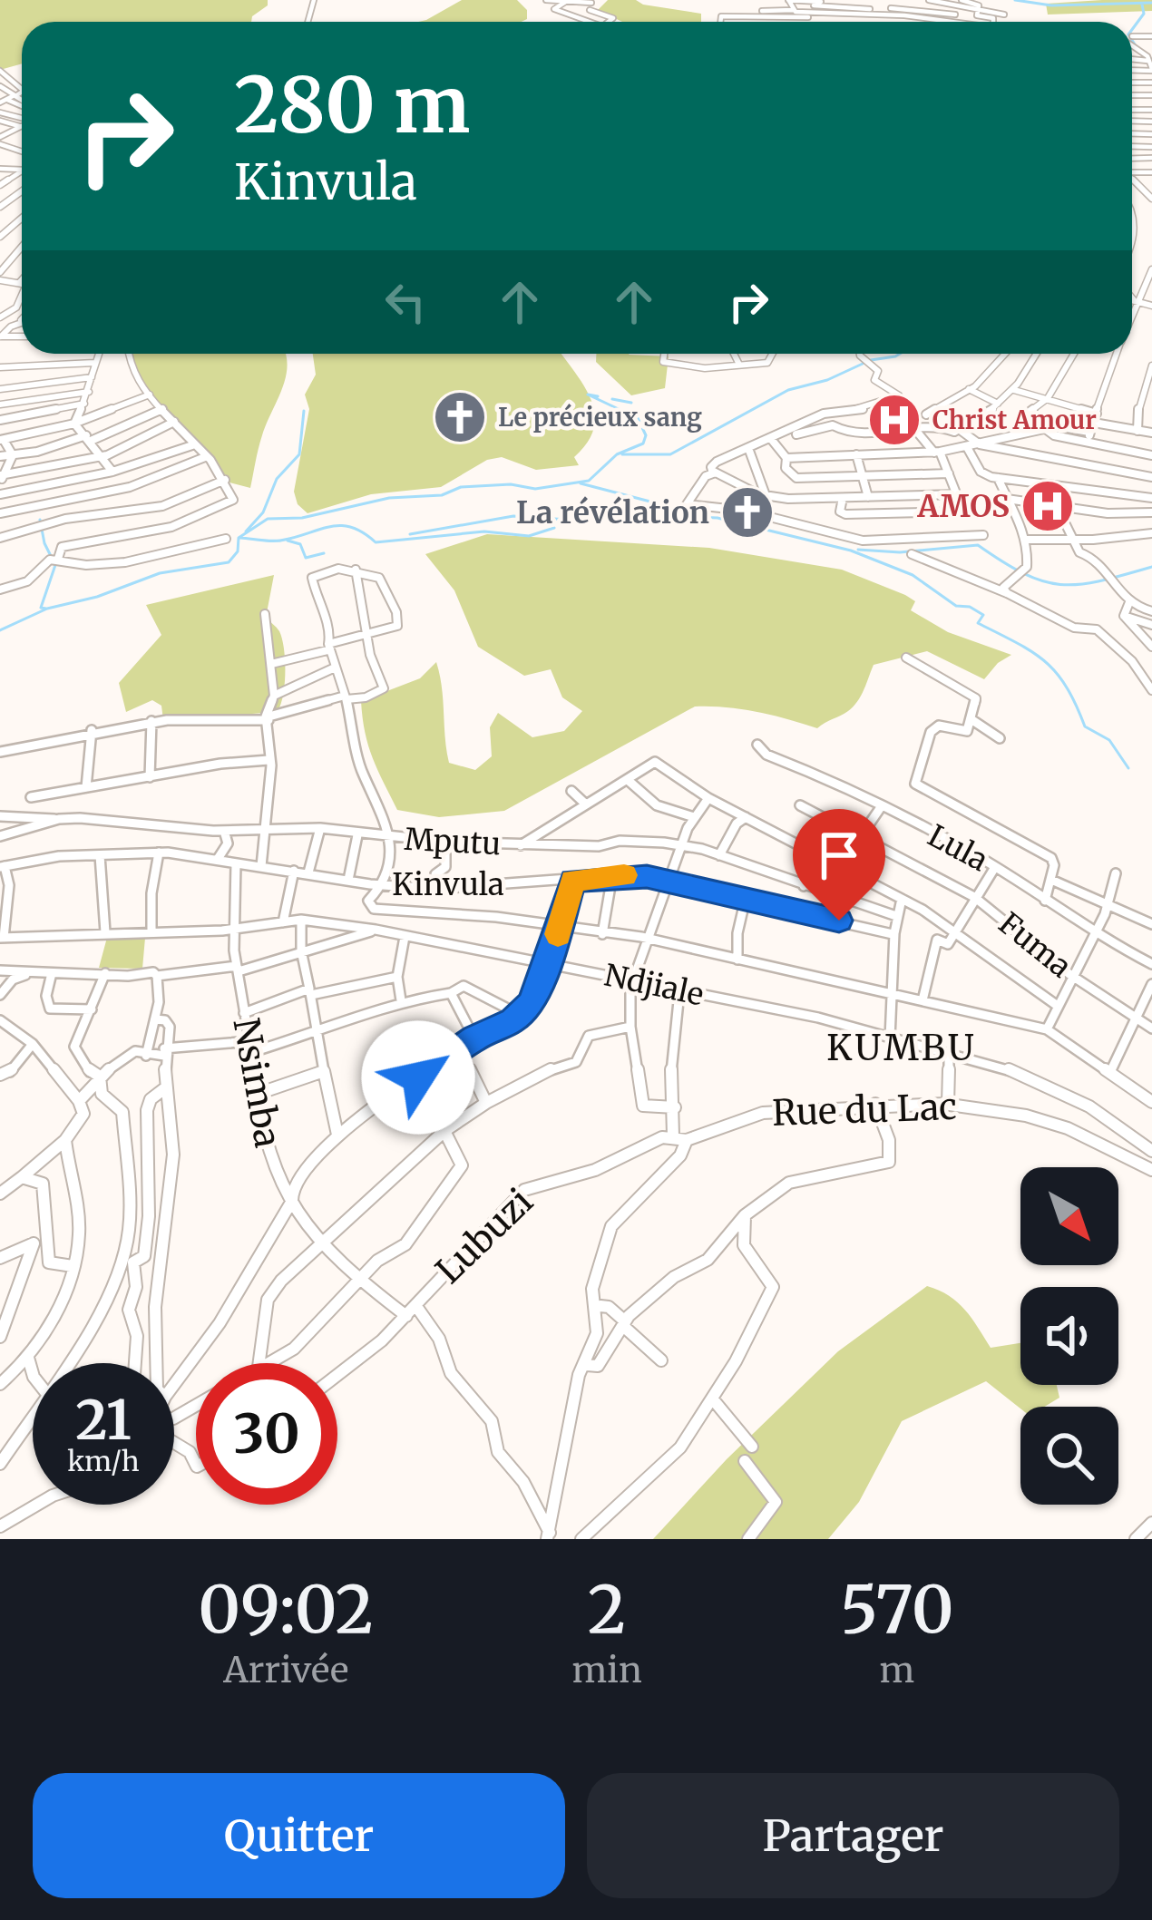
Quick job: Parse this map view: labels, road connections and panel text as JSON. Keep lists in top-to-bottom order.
{
  "streets": {
    "street": [
      "Mputu",
      "Lula",
      "Kinvula",
      "Fuma",
      "Ndjiale",
      "Nsimba",
      "Rue du Lac",
      "Lubuzi"
    ]
  },
  "crossings": [
    ["Kinvula", "Nsimba"],
    ["Ndjiale", "Nsimba"],
    ["Nsimba", "Lubuzi"]
  ],
  "districts": ["KUMBU"],
  "places": {
    "church": ["Le précieux sang", "La révélation"],
    "hospital": ["Christ Amour", "AMOS"]
  },
  "north": "bottom right",
  "page": {
    "turn": ["280 m", "Kinvula"],
    "speed": "21 km/h",
    "limit": "30",
    "eta": [
      "09:02",
      "Arrivée",
      "2",
      "min",
      "570",
      "m"
    ],
    "buttons": ["Quitter", "Partager"]
  }
}
